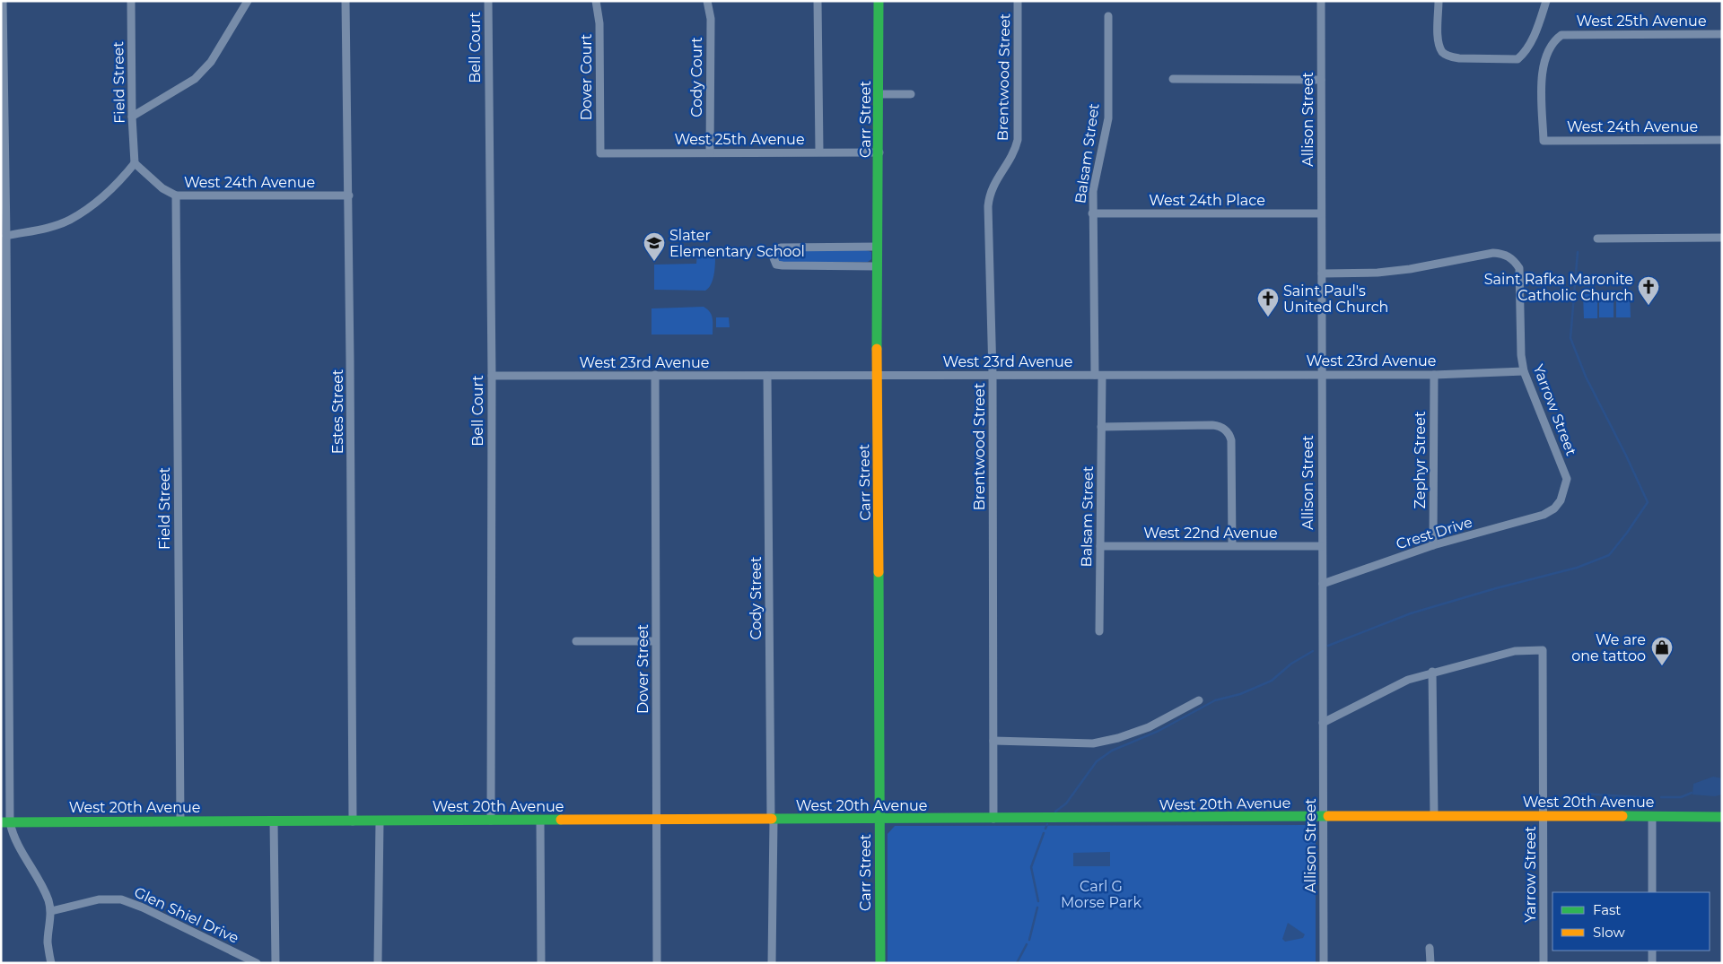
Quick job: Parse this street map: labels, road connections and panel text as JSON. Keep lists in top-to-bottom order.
{
  "streets": {
    "street": [
      "West 25th Avenue",
      "Bell Court",
      "Dover Court",
      "Cody Court",
      "Brentwood Street",
      "Field Street",
      "Carr Street",
      "Allison Street",
      "West 24th Avenue",
      "Balsam Street",
      "West 24th Place",
      "West 23rd Avenue",
      "Yarrow Street",
      "Estes Street",
      "Zephyr Street",
      "West 22nd Avenue",
      "Crest Drive",
      "Cody Street",
      "Dover Street",
      "West 20th Avenue",
      "Glen Shiel Drive"
    ]
  },
  "crossings": [
    ["West 25th Avenue", "Dover Court"],
    ["West 25th Avenue", "Cody Court"],
    ["West 25th Avenue", "Carr Street"],
    ["West 25th Avenue", "West 24th Avenue"],
    ["Bell Court", "West 23rd Avenue"],
    ["Bell Court", "West 20th Avenue"],
    ["Brentwood Street", "West 23rd Avenue"],
    ["Brentwood Street", "West 20th Avenue"],
    ["Field Street", "West 24th Avenue"],
    ["Field Street", "West 20th Avenue"],
    ["Carr Street", "West 23rd Avenue"],
    ["Carr Street", "West 20th Avenue"],
    ["Allison Street", "West 24th Place"],
    ["Allison Street", "West 23rd Avenue"],
    ["Allison Street", "Yarrow Street"],
    ["Allison Street", "West 22nd Avenue"],
    ["Allison Street", "Crest Drive"],
    ["Allison Street", "West 20th Avenue"],
    ["West 24th Avenue", "Estes Street"],
    ["Balsam Street", "West 24th Place"],
    ["Balsam Street", "West 23rd Avenue"],
    ["Balsam Street", "West 22nd Avenue"],
    ["West 23rd Avenue", "Yarrow Street"],
    ["West 23rd Avenue", "Zephyr Street"],
    ["West 23rd Avenue", "Cody Street"],
    ["West 23rd Avenue", "Dover Street"],
    ["Yarrow Street", "Crest Drive"],
    ["Yarrow Street", "West 20th Avenue"],
    ["Estes Street", "West 20th Avenue"],
    ["Zephyr Street", "Crest Drive"],
    ["Cody Street", "West 20th Avenue"],
    ["Dover Street", "West 20th Avenue"]
  ],
  "parks": ["Carl G Morse Park"],
  "places": {
    "school or university": ["Slater Elementary School"],
    "church": ["Saint Rafka Maronite Catholic Church", "Saint Paul's United Church"],
    "shop": ["We are one tattoo"]
  },
  "legend": ["Fast", "Slow"]
}
